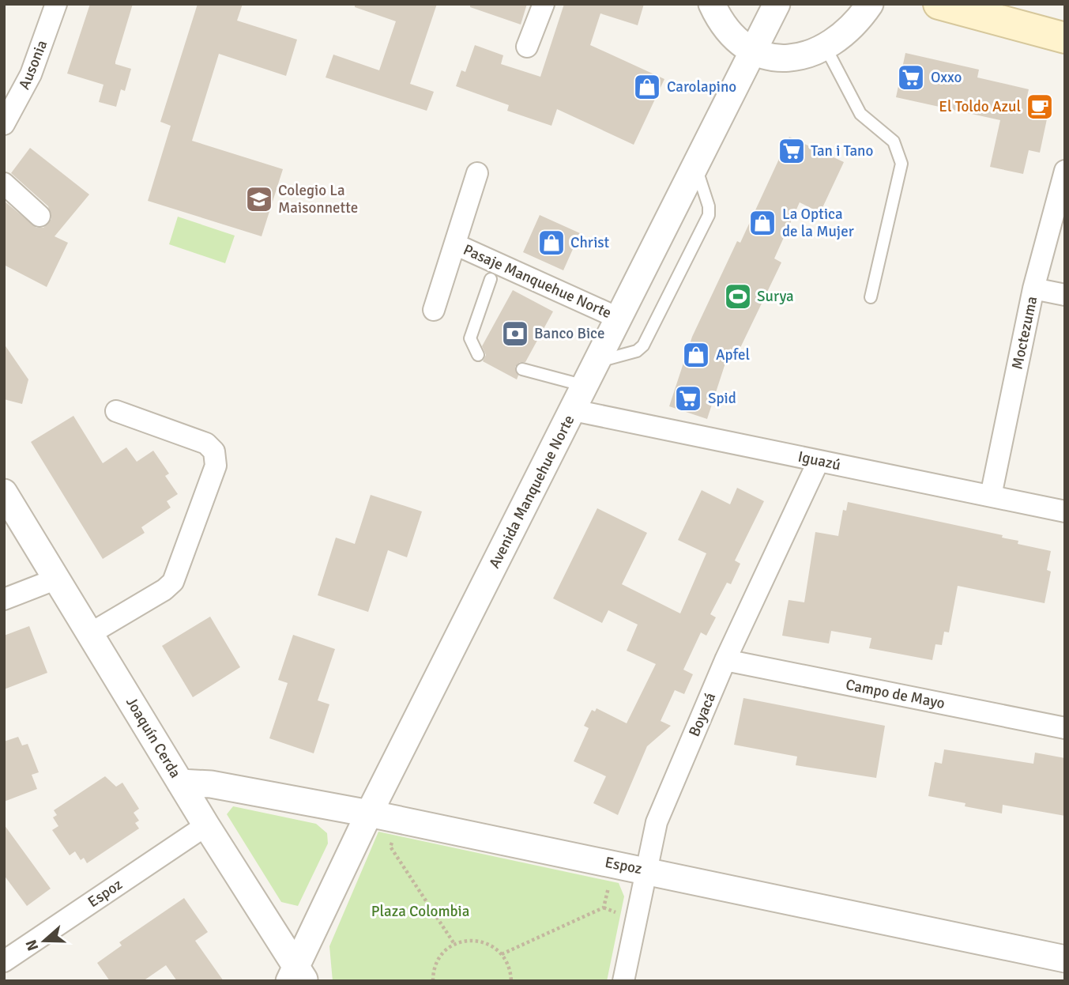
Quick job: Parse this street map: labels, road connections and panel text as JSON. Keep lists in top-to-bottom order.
{
  "streets": {
    "street": [
      "Ausonia",
      "Pasaje Manquehue Norte",
      "Moctezuma",
      "Iguazú",
      "Avenida Manquehue Norte",
      "Campo de Mayo",
      "Boyacá",
      "Joaquín Cerda",
      "Espoz"
    ]
  },
  "crossings": [
    ["Pasaje Manquehue Norte", "Avenida Manquehue Norte"],
    ["Moctezuma", "Iguazú"],
    ["Iguazú", "Avenida Manquehue Norte"],
    ["Iguazú", "Boyacá"],
    ["Avenida Manquehue Norte", "Joaquín Cerda"],
    ["Avenida Manquehue Norte", "Espoz"],
    ["Campo de Mayo", "Boyacá"],
    ["Boyacá", "Espoz"],
    ["Joaquín Cerda", "Espoz"]
  ],
  "parks": ["Plaza Colombia"],
  "places": {
    "supermarket": ["Oxxo", "Tan i Tano", "Spid"],
    "shop": [
      "Carolapino",
      "La Optica de la Mujer",
      "Christ",
      "Apfel"
    ],
    "cafe": ["El Toldo Azul"],
    "school or university": ["Colegio La Maisonnette"],
    "sports": ["Surya"],
    "bank": ["Banco Bice"]
  },
  "north": "left"
}
